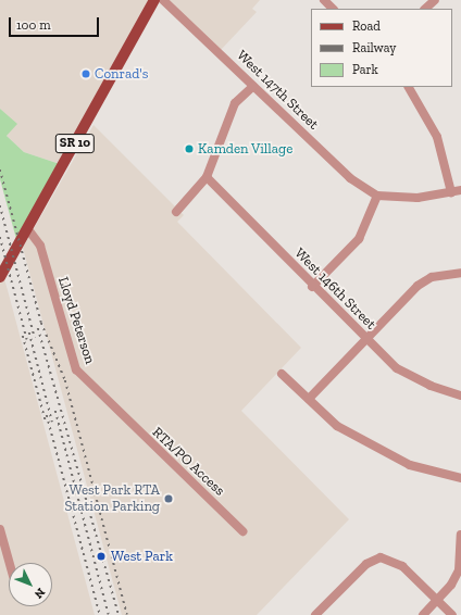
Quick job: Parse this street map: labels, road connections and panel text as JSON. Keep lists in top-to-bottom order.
{
  "streets": {
    "main road": ["SR 10"],
    "street": [
      "West 147th Street",
      "West 146th Street",
      "Lloyd Peterson",
      "RTA/PO Access"
    ]
  },
  "crossings": [
    ["SR 10", "Lloyd Peterson"],
    ["Lloyd Peterson", "RTA/PO Access"]
  ],
  "places": [
    "Conrad's",
    "Kamden Village",
    "West Park RTA Station Parking",
    "West Park"
  ],
  "legend": ["Road", "Railway", "Park"],
  "scale_bar": "100 m",
  "north": "bottom right"
}
